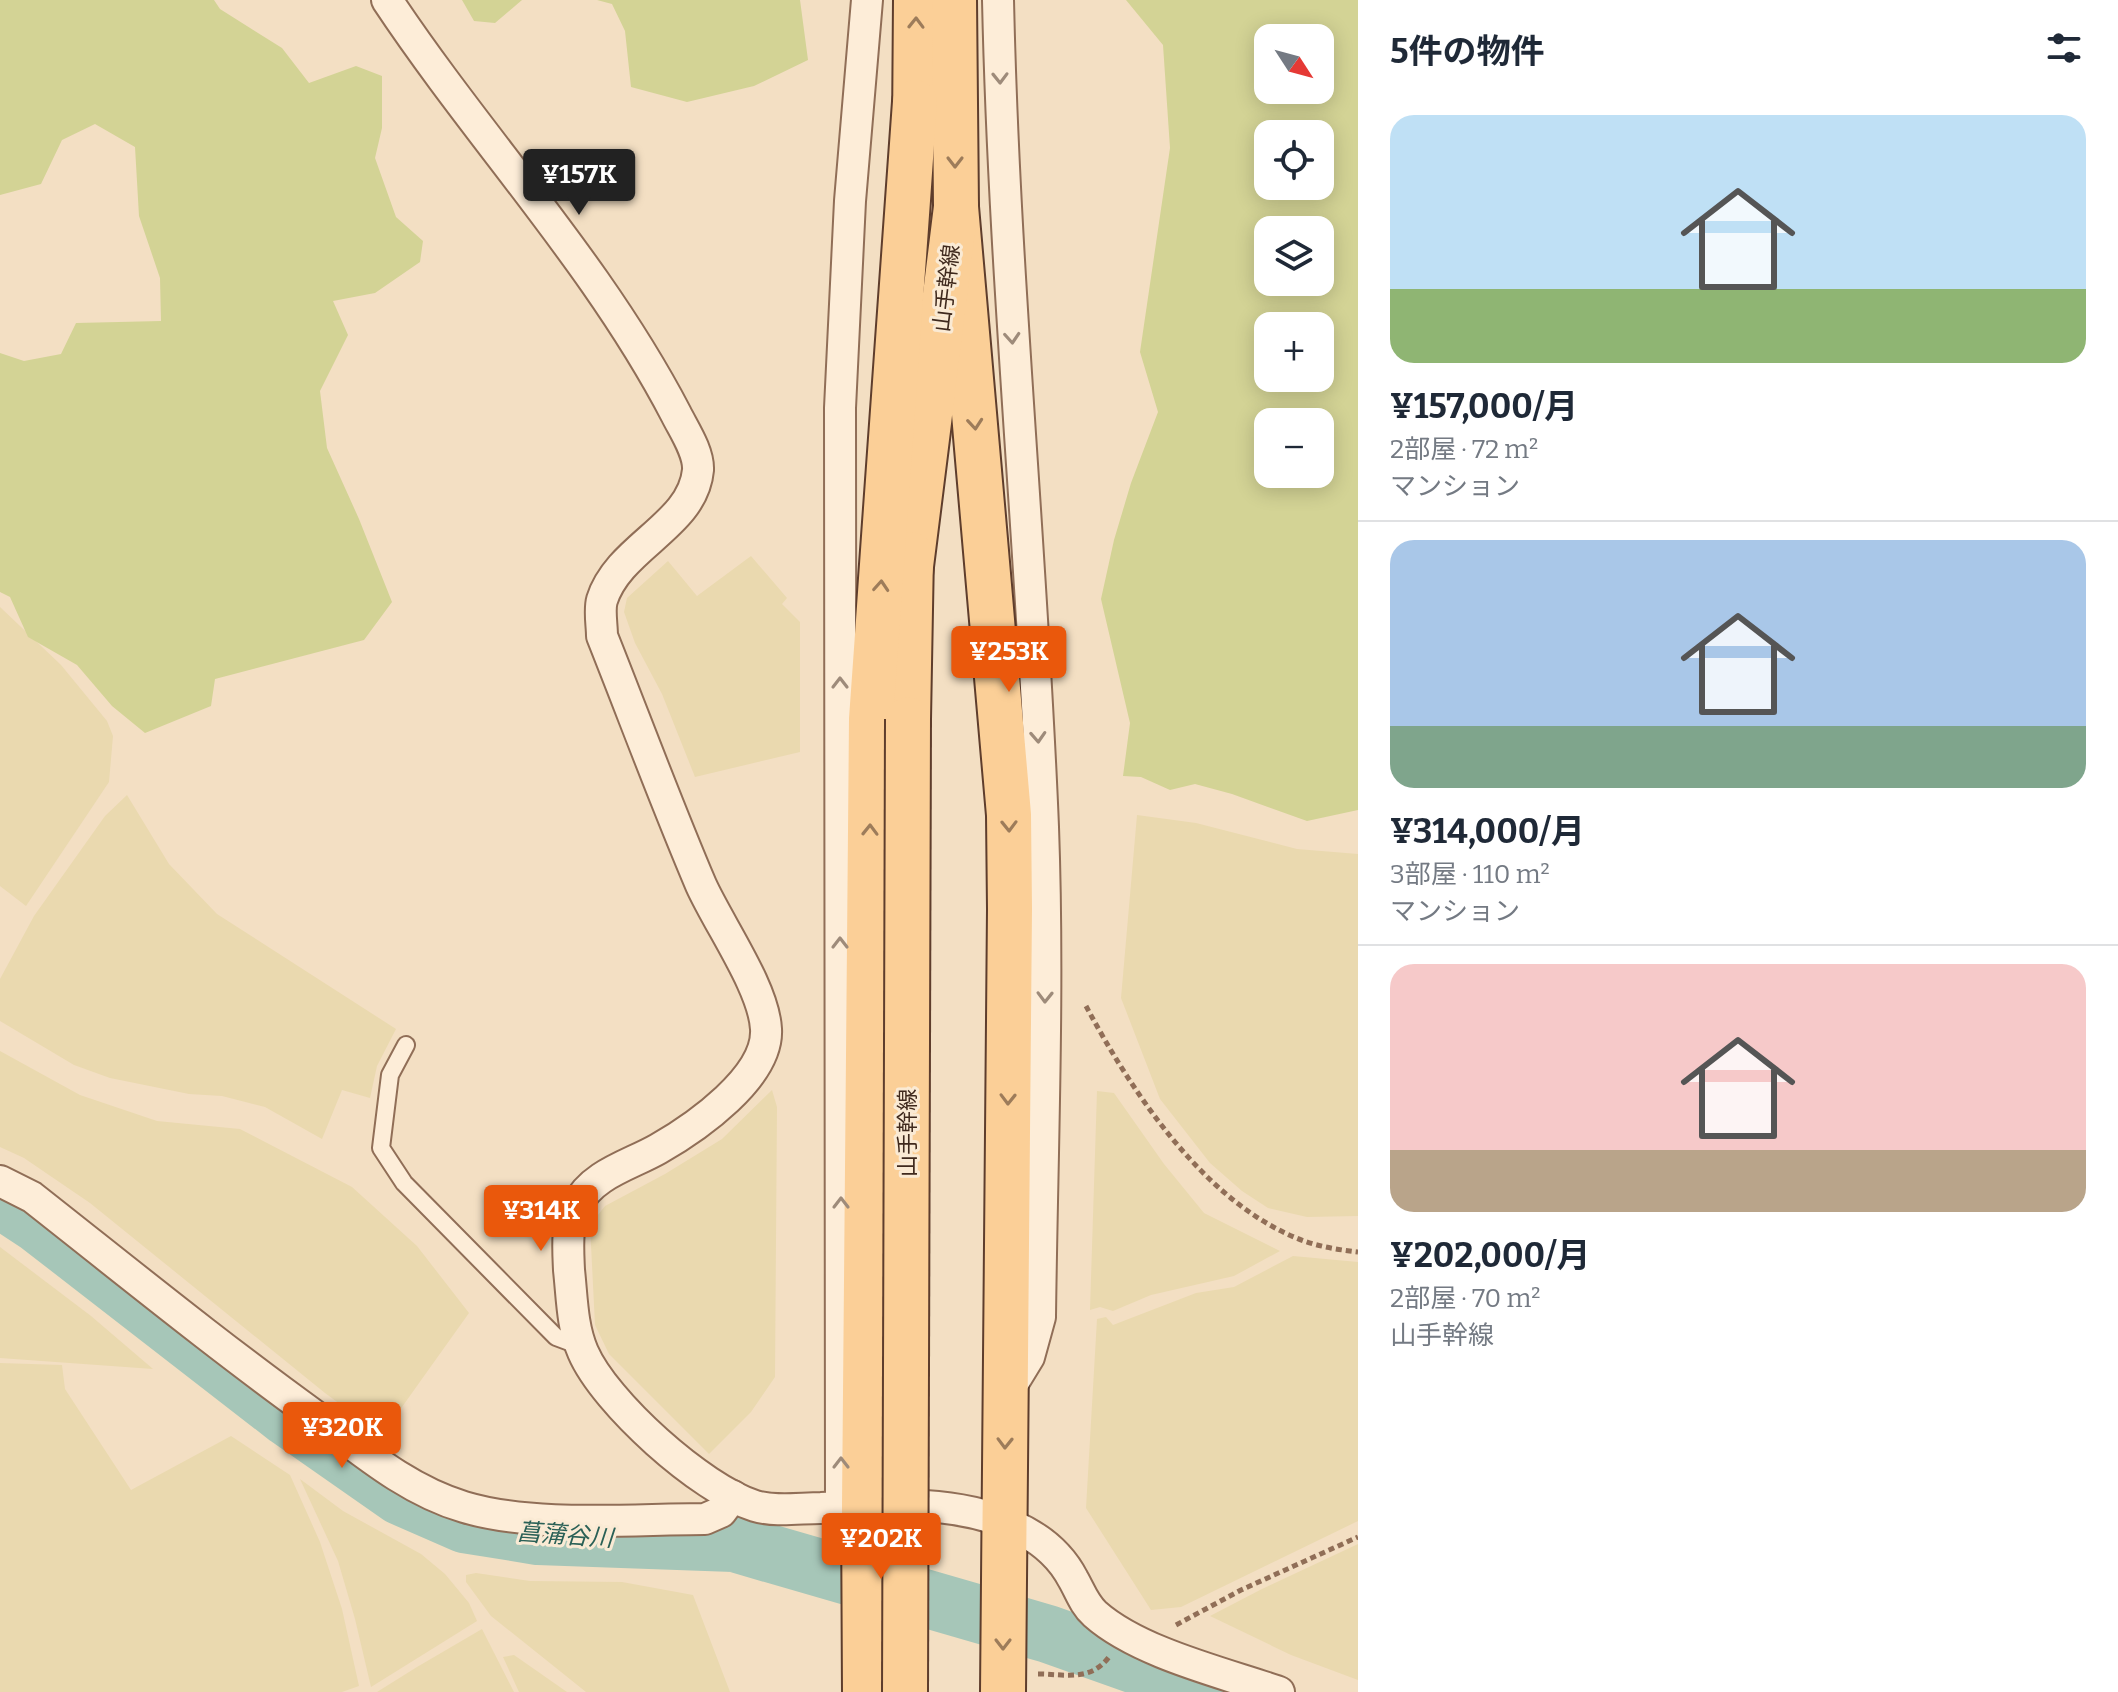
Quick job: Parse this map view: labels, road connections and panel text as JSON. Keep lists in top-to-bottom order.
{
  "streets": {
    "main road": ["山手幹線"]
  },
  "water": ["菖蒲谷川"],
  "north": "bottom right",
  "page": {
    "heading": "5件の物件",
    "map_buttons": ["+", "−"],
    "list": [
      {
        "name": "¥157,000/月",
        "note": "2部屋 · 72 m² · マンション"
      },
      {
        "name": "¥314,000/月",
        "note": "3部屋 · 110 m² · マンション"
      },
      {
        "name": "¥202,000/月",
        "note": "2部屋 · 70 m² · 山手幹線"
      }
    ],
    "price": [
      "¥157K",
      "¥253K",
      "¥314K",
      "¥320K",
      "¥202K"
    ]
  }
}
